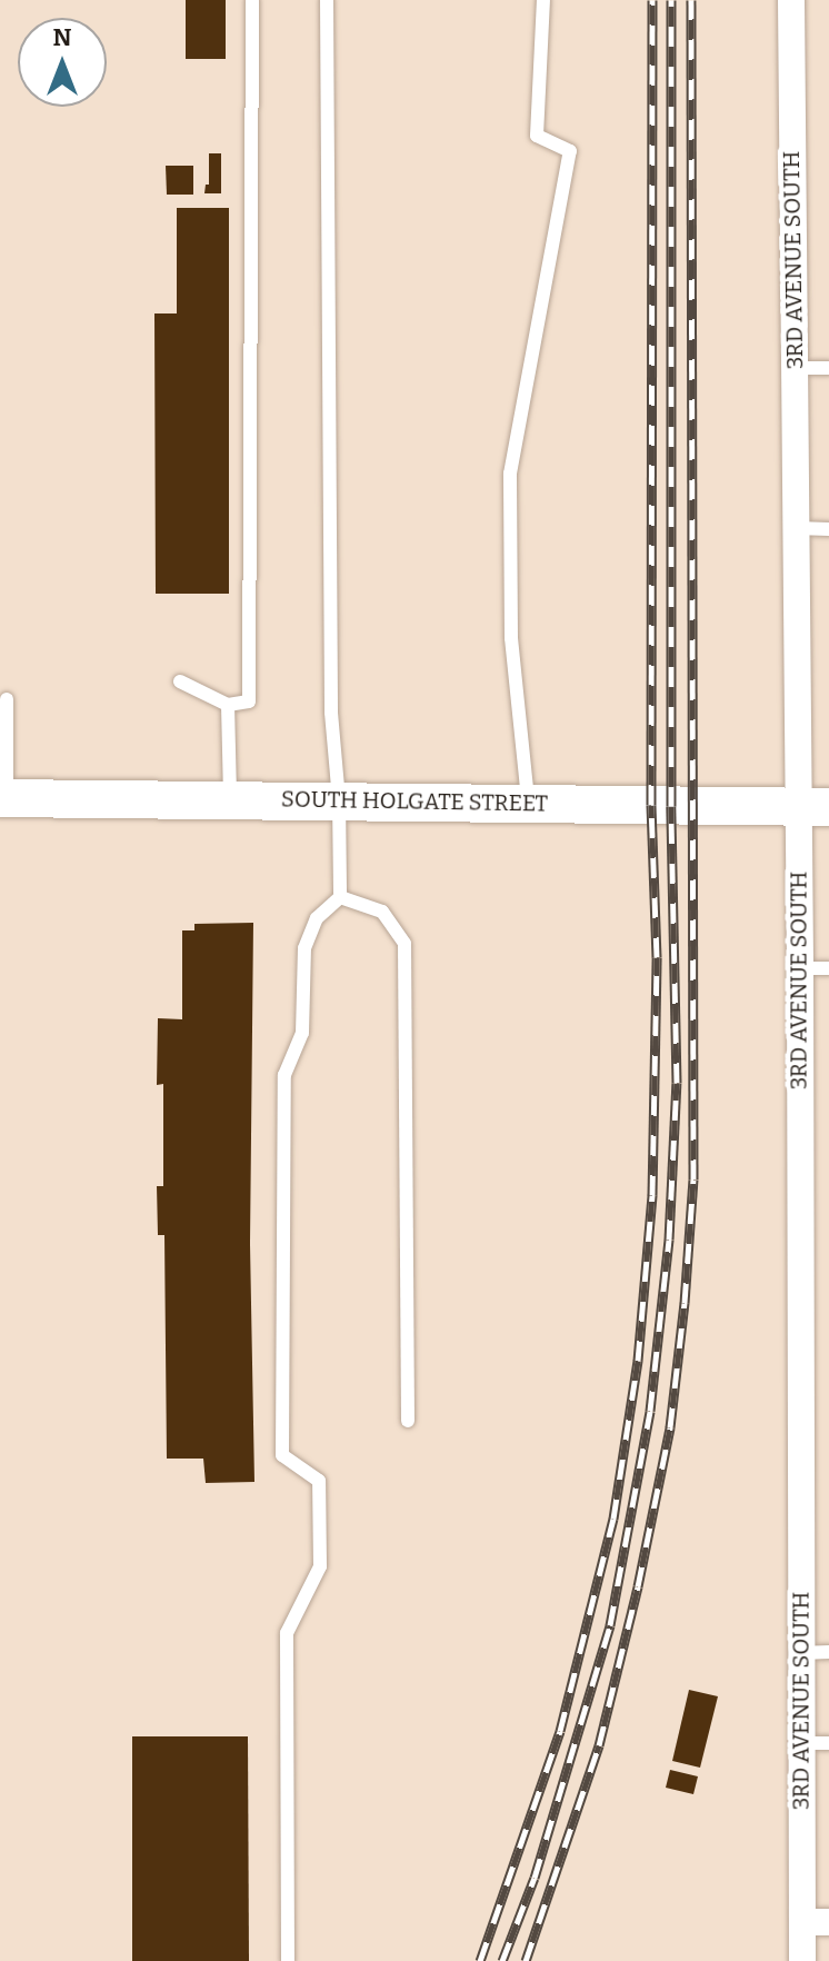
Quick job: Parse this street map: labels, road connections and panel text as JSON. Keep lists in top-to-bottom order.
{
  "streets": {
    "main road": ["SOUTH HOLGATE STREET"],
    "street": ["3RD AVENUE SOUTH"]
  },
  "crossings": [
    ["3RD AVENUE SOUTH", "SOUTH HOLGATE STREET"]
  ],
  "north": "top"
}
